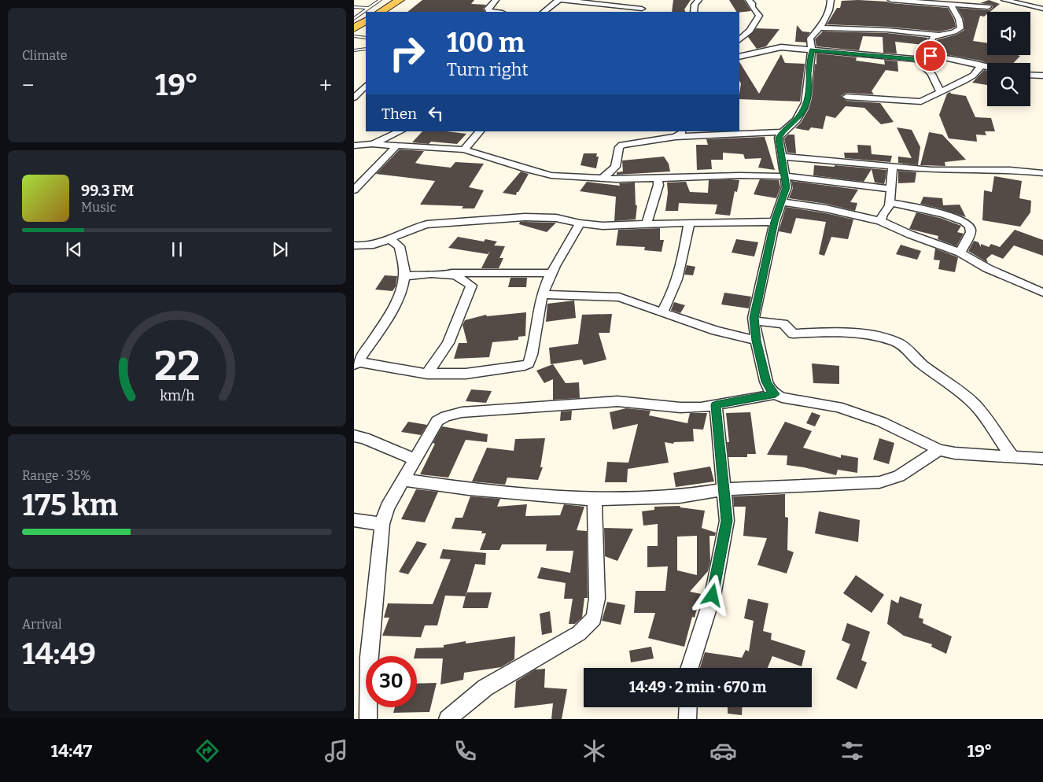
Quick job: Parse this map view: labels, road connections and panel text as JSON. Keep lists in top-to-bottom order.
{
  "page": {
    "tile": [
      "Climate",
      ["Range · 35%", "175 km"],
      ["Arrival", "14:49"]
    ],
    "turn": ["100 m", "Turn right"],
    "heat": ["−", "19°", "+"],
    "then": "Then",
    "song": ["99.3 FM", "Music"],
    "limit": "30",
    "trip": "14:49 · 2 min · 670 m",
    "tabs": ["14:47", "19°"],
    "gauge": ["22", "km/h"]
  }
}
